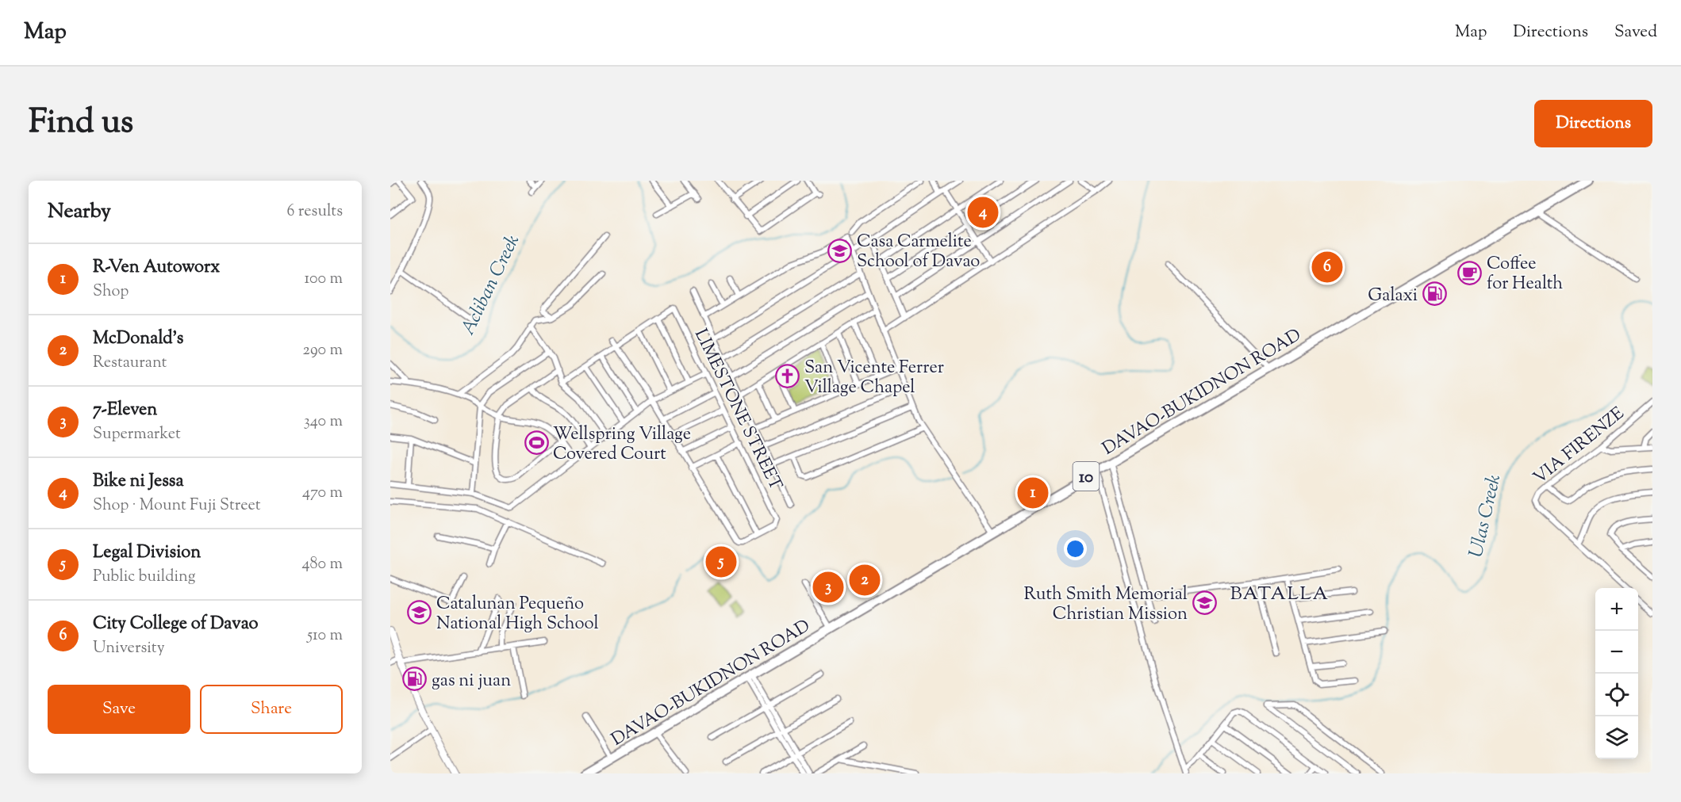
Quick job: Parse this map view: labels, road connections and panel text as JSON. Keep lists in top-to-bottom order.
{
  "streets": {
    "highway": ["DAVAO-BUKIDNON ROAD", "10"],
    "street": ["LIMESTONE STREET", "VIA FIRENZE"]
  },
  "districts": ["BATALLA"],
  "water": ["Acliban Creek", "Ulas Creek"],
  "places": {
    "school or university": ["Casa Carmelite School of Davao", "Ruth Smith Memorial Christian Mission", "Catalunan Pequeño National High School"],
    "cafe": ["Coffee for Health"],
    "fuel station": ["Galaxi", "gas ni juan"],
    "church": ["San Vicente Ferrer Village Chapel"],
    "sports": ["Wellspring Village Covered Court"]
  },
  "page": {
    "header": "Map",
    "nav": ["Map", "Directions", "Saved"],
    "title": "Find us",
    "buttons": [
      "Directions",
      ["Save", "Share"]
    ],
    "heading": ["Nearby", "6 results"],
    "pins": [
      "4",
      "6",
      "1",
      "5",
      "2",
      "3"
    ],
    "list": [
      {
        "mark": "1",
        "name": "R-Ven Autoworx",
        "note": "Shop",
        "value": "100 m"
      },
      {
        "mark": "2",
        "name": "McDonald's",
        "note": "Restaurant",
        "value": "290 m"
      },
      {
        "mark": "3",
        "name": "7-Eleven",
        "note": "Supermarket",
        "value": "340 m"
      },
      {
        "mark": "4",
        "name": "Bike ni Jessa",
        "note": "Shop · Mount Fuji Street",
        "value": "470 m"
      },
      {
        "mark": "5",
        "name": "Legal Division",
        "note": "Public building",
        "value": "480 m"
      },
      {
        "mark": "6",
        "name": "City College of Davao",
        "note": "University",
        "value": "510 m"
      }
    ],
    "map_buttons": ["+", "−"]
  }
}
